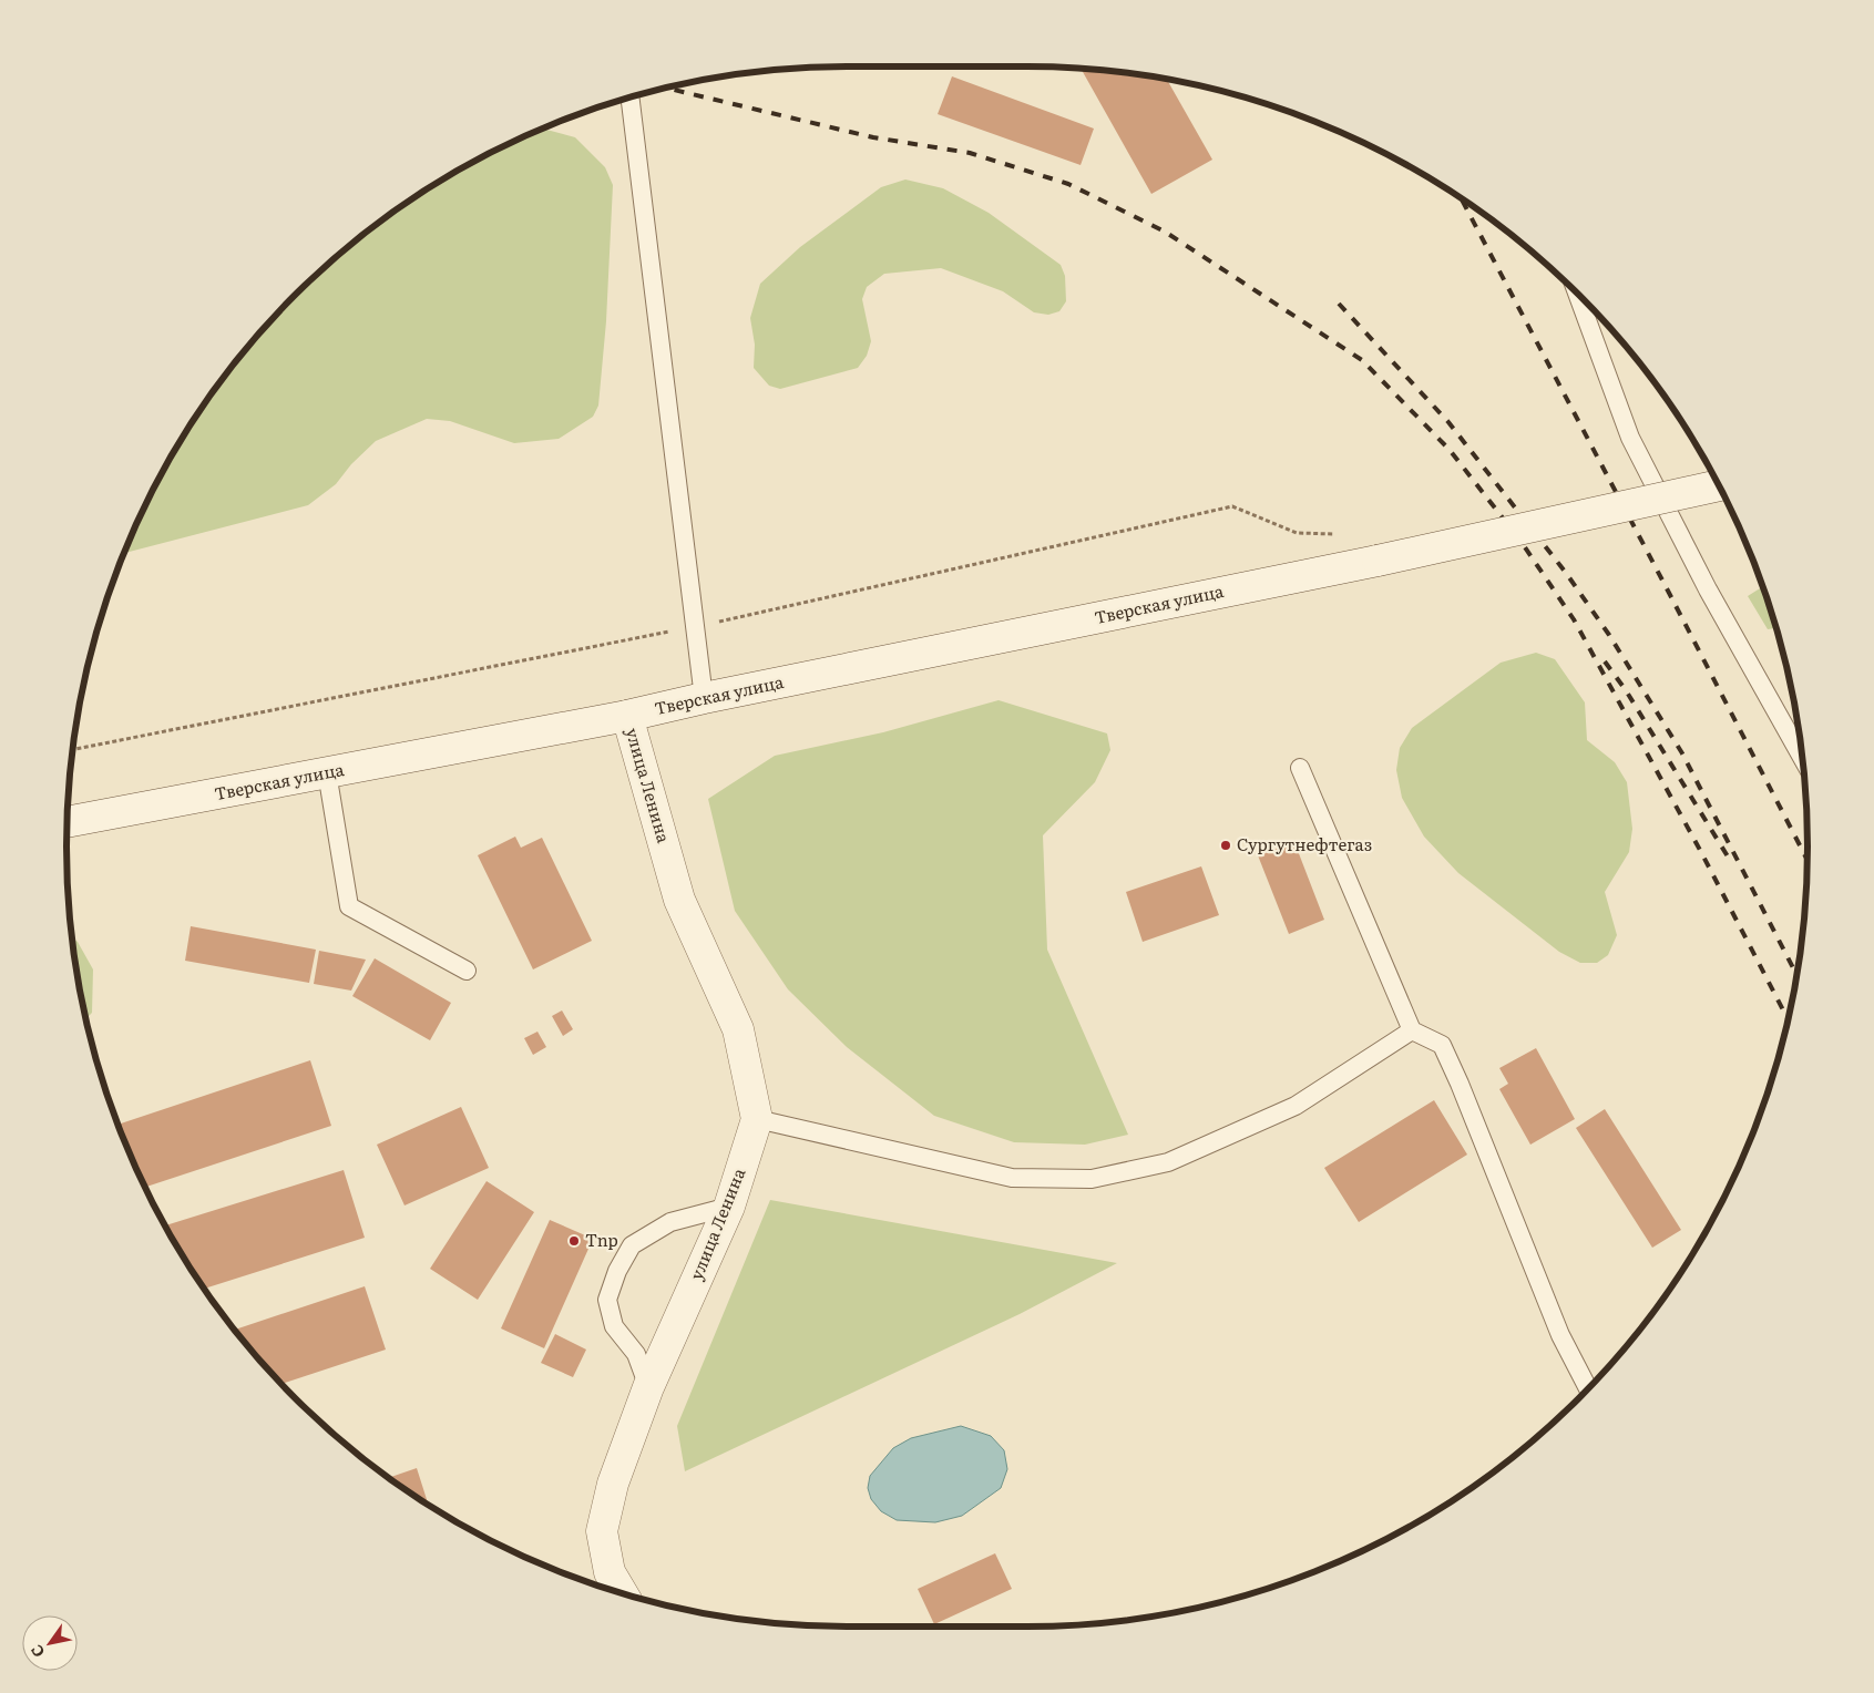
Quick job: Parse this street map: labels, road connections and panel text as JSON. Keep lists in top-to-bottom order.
{
  "streets": {
    "main road": ["Тверская улица", "улица Ленина"]
  },
  "crossings": [
    ["Тверская улица", "улица Ленина"]
  ],
  "places": ["Сургутнефтегаз", "Tnp"],
  "north": "bottom left"
}
